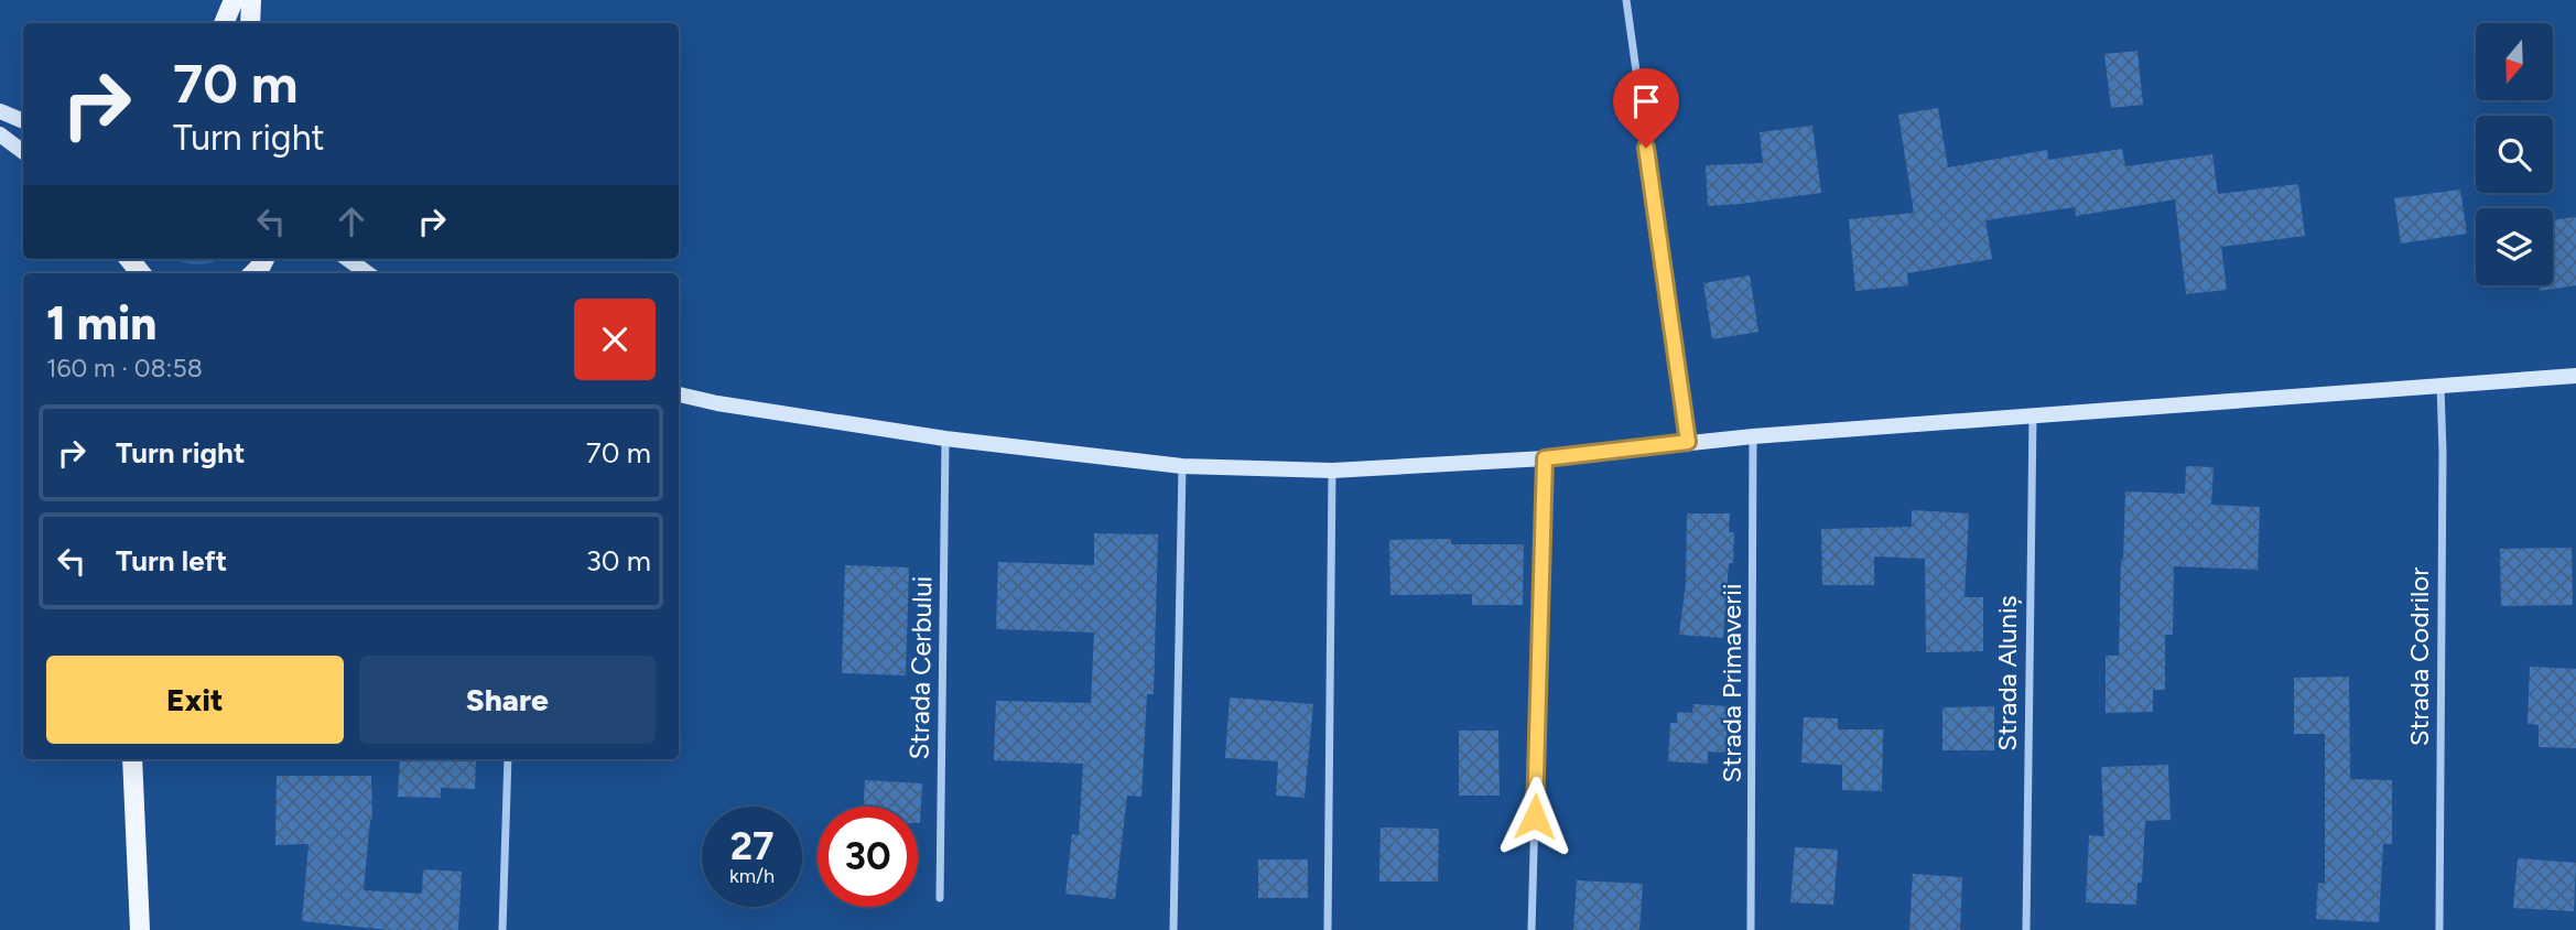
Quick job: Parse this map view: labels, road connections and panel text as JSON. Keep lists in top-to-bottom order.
{
  "streets": {
    "street": [
      "Strada Codrilor",
      "Strada Cerbului",
      "Strada Aluniș",
      "Strada Primaverii"
    ]
  },
  "north": "bottom",
  "page": {
    "turn": ["70 m", "Turn right"],
    "heading": ["1 min", "160 m · 08:58"],
    "list": [
      {
        "name": "Turn right",
        "value": "70 m"
      },
      {
        "name": "Turn left",
        "value": "30 m"
      }
    ],
    "buttons": ["Exit", "Share"],
    "speed": "27 km/h",
    "limit": "30"
  }
}
